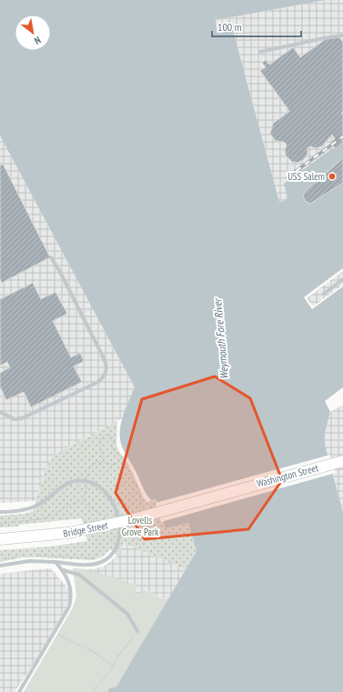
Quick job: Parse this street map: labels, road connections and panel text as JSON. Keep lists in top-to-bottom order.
{
  "streets": {
    "main road": ["Washington Street", "Bridge Street"]
  },
  "crossings": [
    ["Washington Street", "Bridge Street"]
  ],
  "water": ["Weymouth Fore River"],
  "parks": ["Lovells Grove Park"],
  "places": ["USS Salem"],
  "scale_bar": "100 m",
  "north": "bottom right"
}
